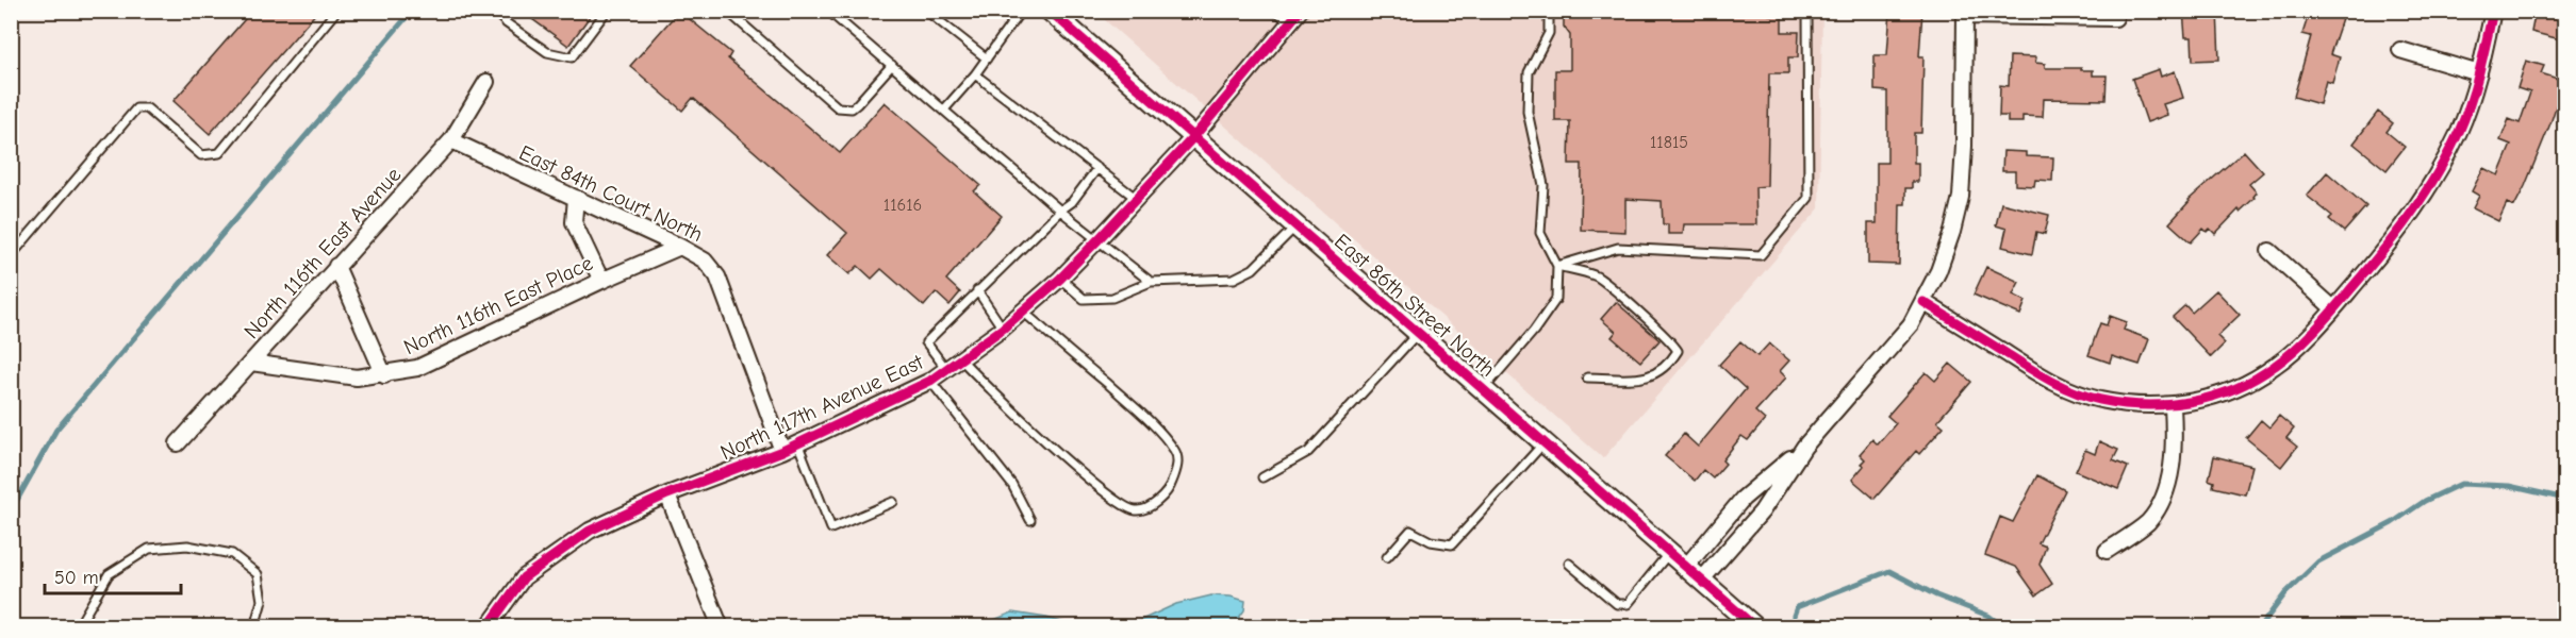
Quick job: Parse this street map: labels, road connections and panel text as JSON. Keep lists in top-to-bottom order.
{
  "streets": {
    "main road": ["East 86th Street North"],
    "street": [
      "East 84th Court North",
      "North 116th East Avenue",
      "North 116th East Place",
      "North 117th Avenue East"
    ]
  },
  "crossings": [
    ["East 84th Court North", "North 116th East Avenue"],
    ["East 84th Court North", "North 116th East Place"],
    ["East 84th Court North", "North 117th Avenue East"],
    ["North 116th East Avenue", "North 116th East Place"],
    ["East 86th Street North", "North 117th Avenue East"]
  ],
  "house_numbers": ["11815", "11616"],
  "scale_bar": "50 m"
}
